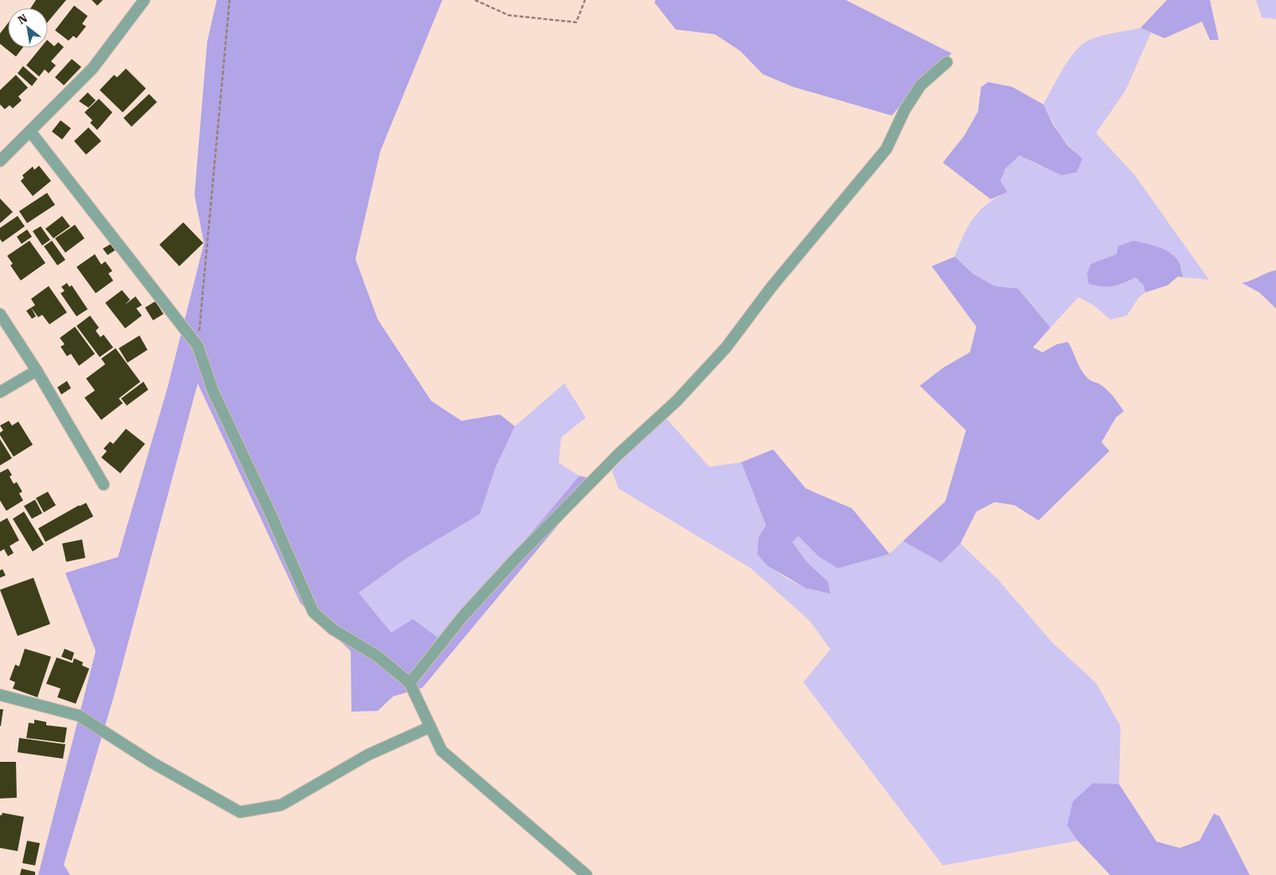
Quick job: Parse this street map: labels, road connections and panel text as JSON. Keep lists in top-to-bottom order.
{
  "north": "top left"
}
